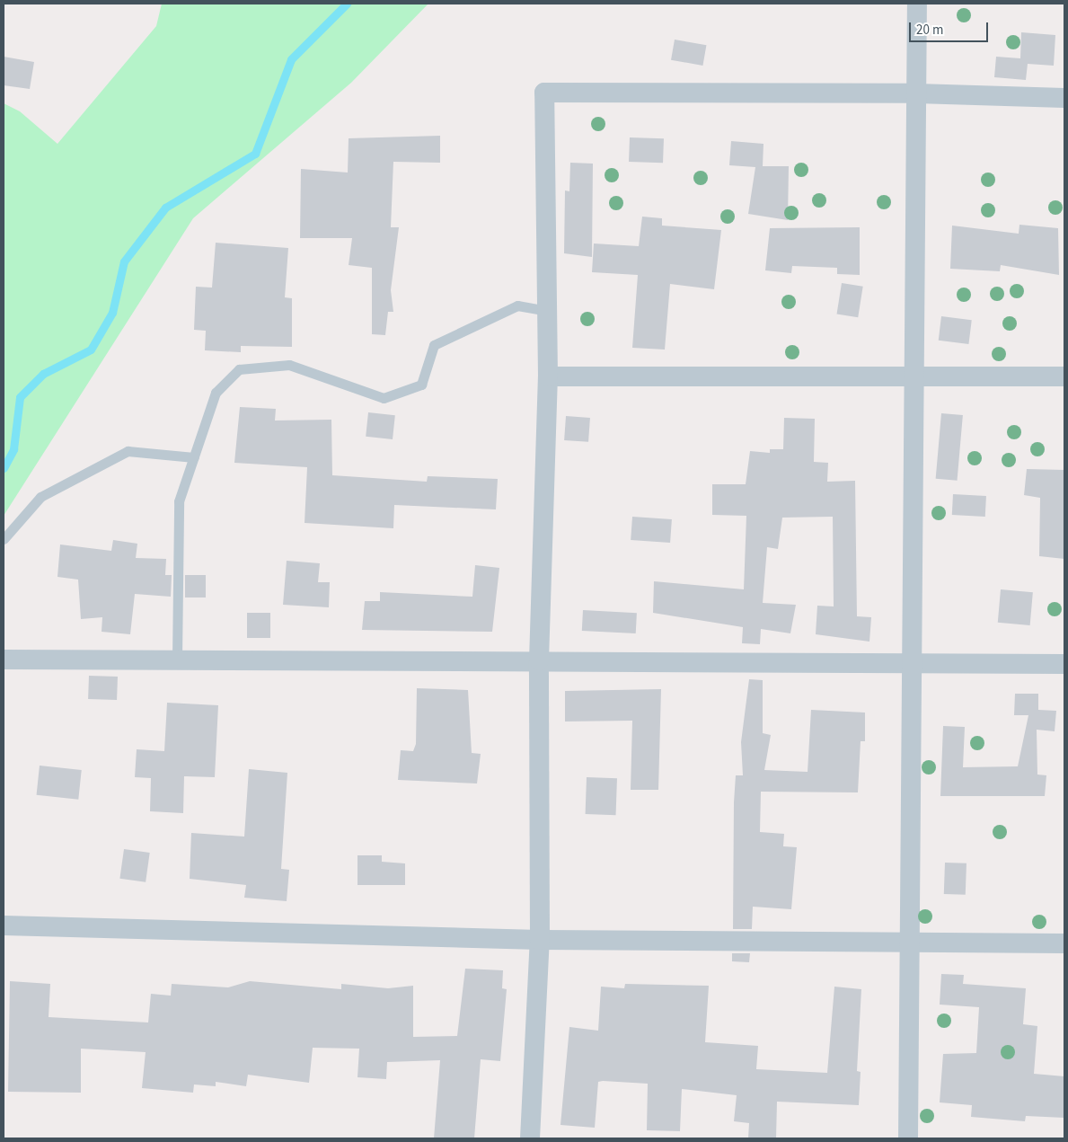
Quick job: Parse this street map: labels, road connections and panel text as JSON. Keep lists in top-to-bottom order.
{
  "scale_bar": "20 m"
}
